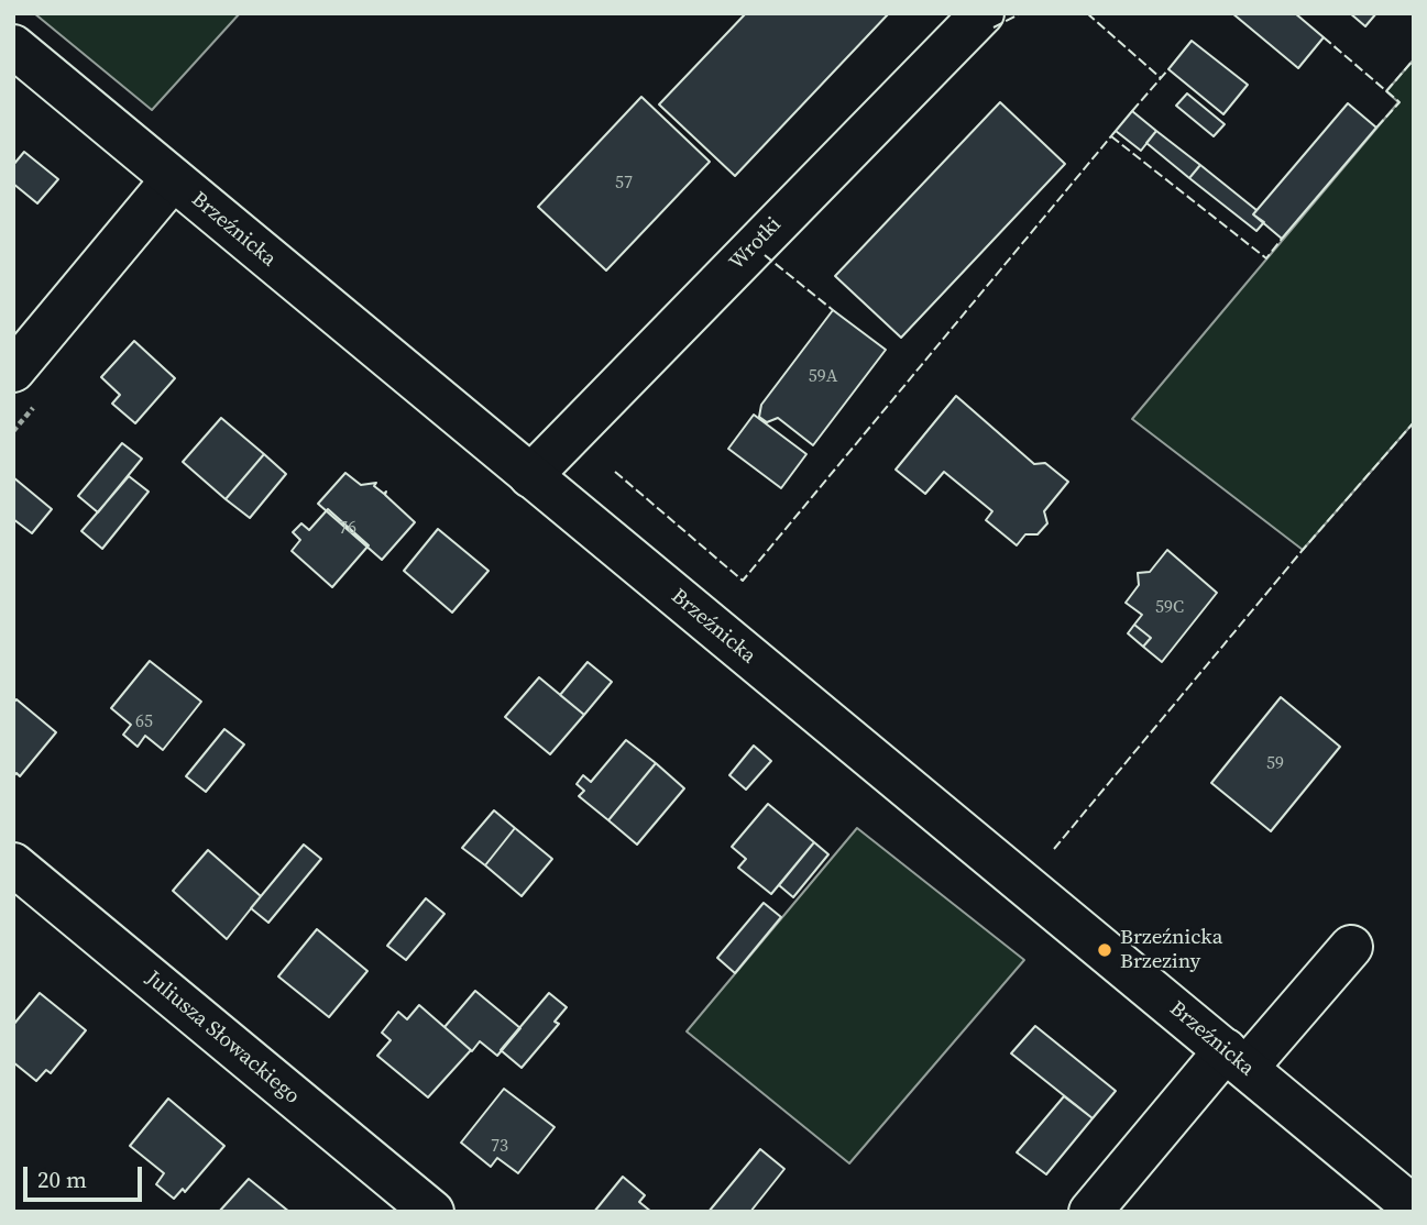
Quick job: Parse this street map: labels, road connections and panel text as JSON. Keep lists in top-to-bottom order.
{
  "streets": {
    "main road": ["Brzeźnicka", "Wrotki", "Juliusza Słowackiego"]
  },
  "crossings": [
    ["Brzeźnicka", "Wrotki"]
  ],
  "places": ["Brzeźnicka Brzeziny"],
  "house_numbers": [
    "57",
    "59A",
    "76",
    "59C",
    "65",
    "59",
    "73"
  ],
  "scale_bar": "20 m"
}
